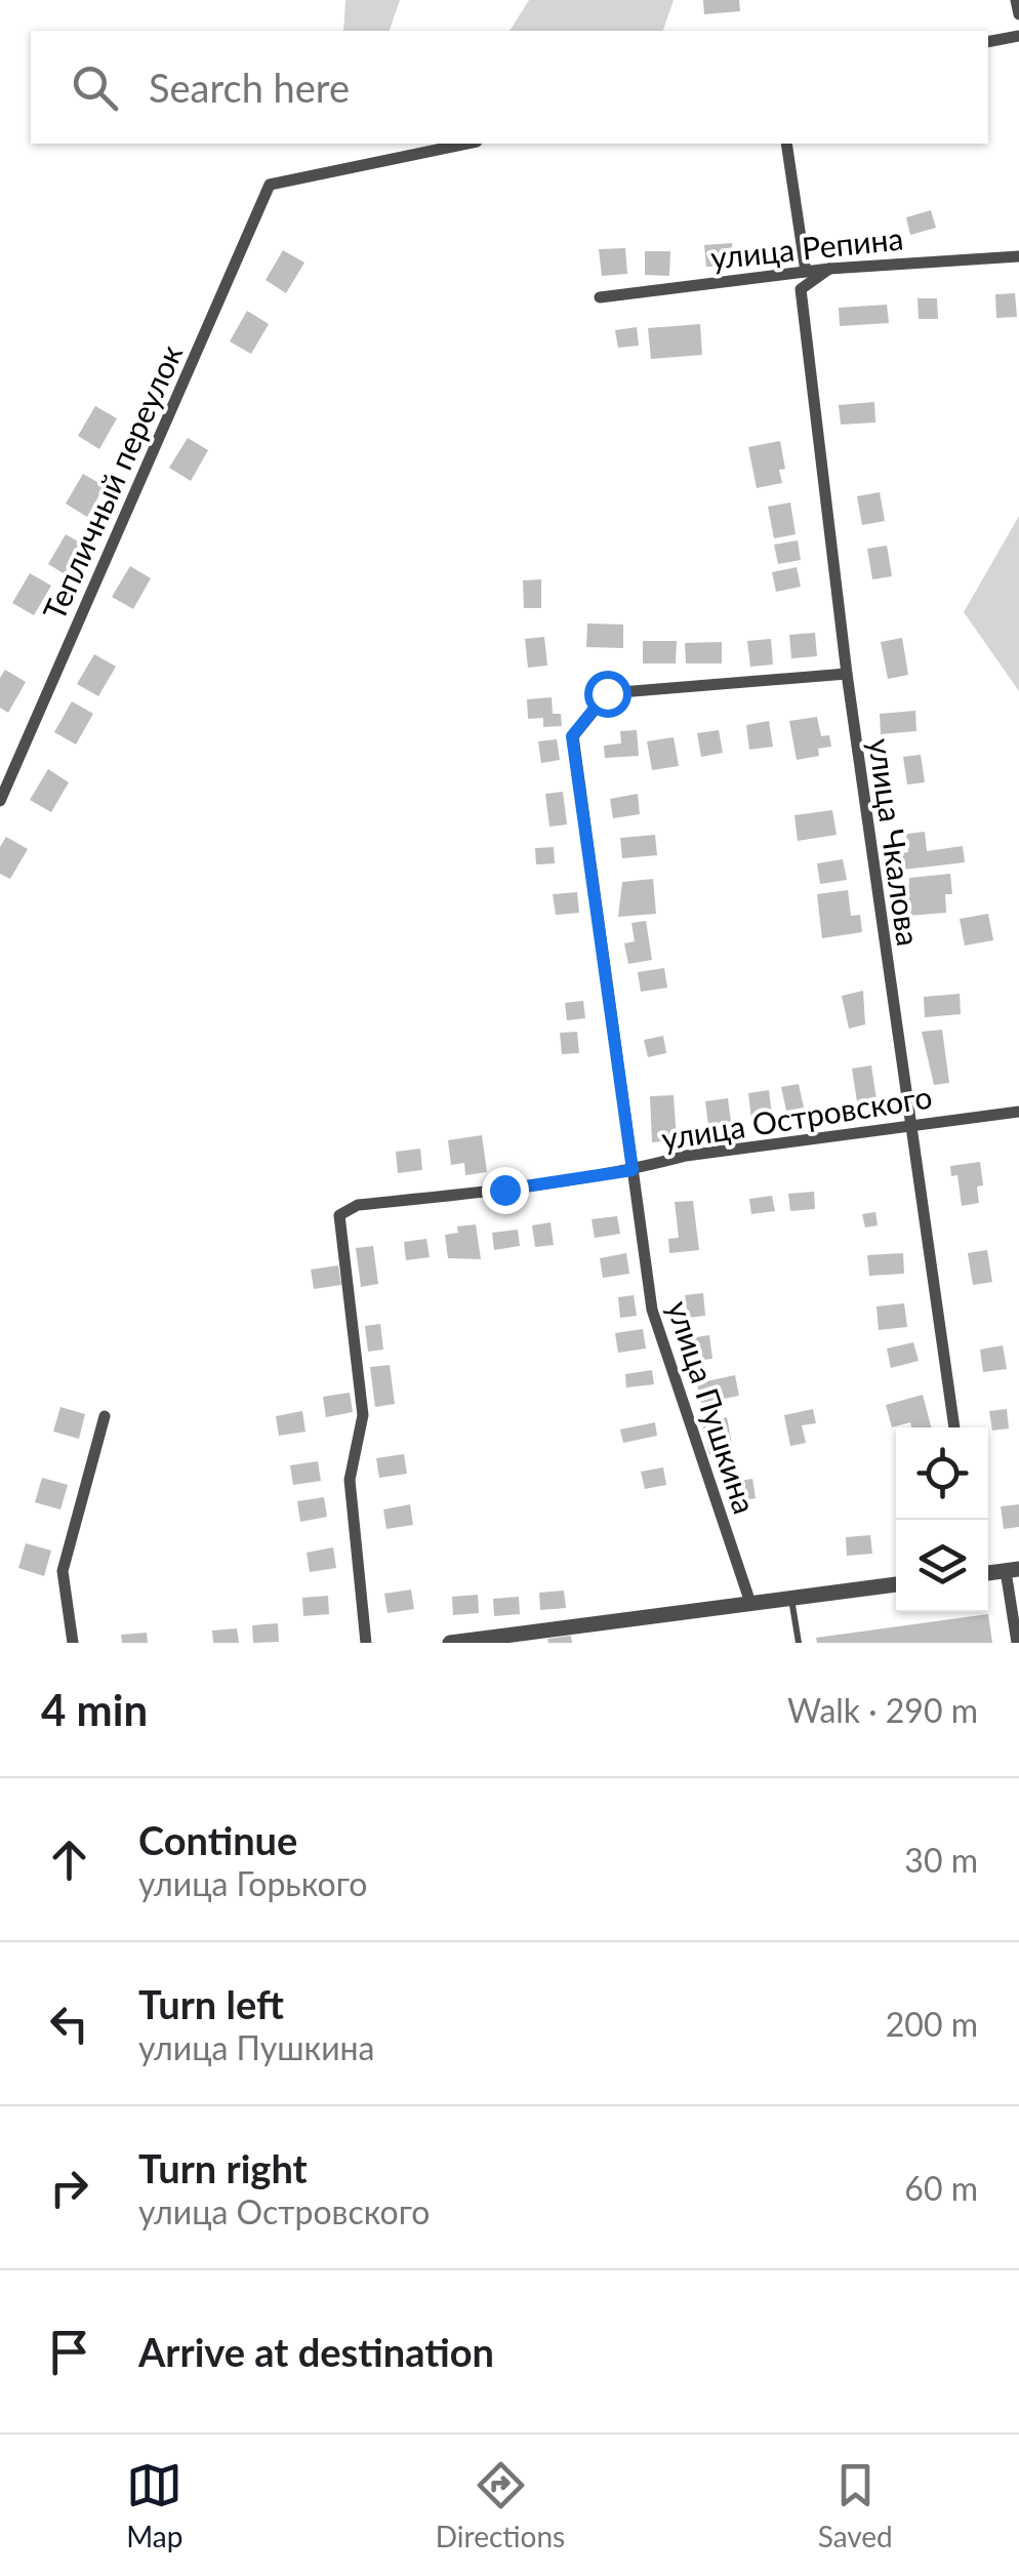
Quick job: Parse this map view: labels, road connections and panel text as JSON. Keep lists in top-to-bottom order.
{
  "streets": {
    "street": [
      "улица Репина",
      "Тепличный переулок",
      "улица Чкалова",
      "улица Островского",
      "улица Пушкина"
    ]
  },
  "crossings": [
    ["улица Репина", "улица Чкалова"],
    ["улица Чкалова", "улица Островского"],
    ["улица Чкалова", "улица Пушкина"],
    ["улица Островского", "улица Пушкина"]
  ],
  "page": {
    "search": "Search here",
    "heading": ["4 min", "Walk · 290 m"],
    "list": [
      ["Continue", "улица Горького", "30 m"],
      ["Turn left", "улица Пушкина", "200 m"],
      ["Turn right", "улица Островского", "60 m"],
      "Arrive at destination"
    ],
    "nav": ["Map", "Directions", "Saved"]
  }
}
